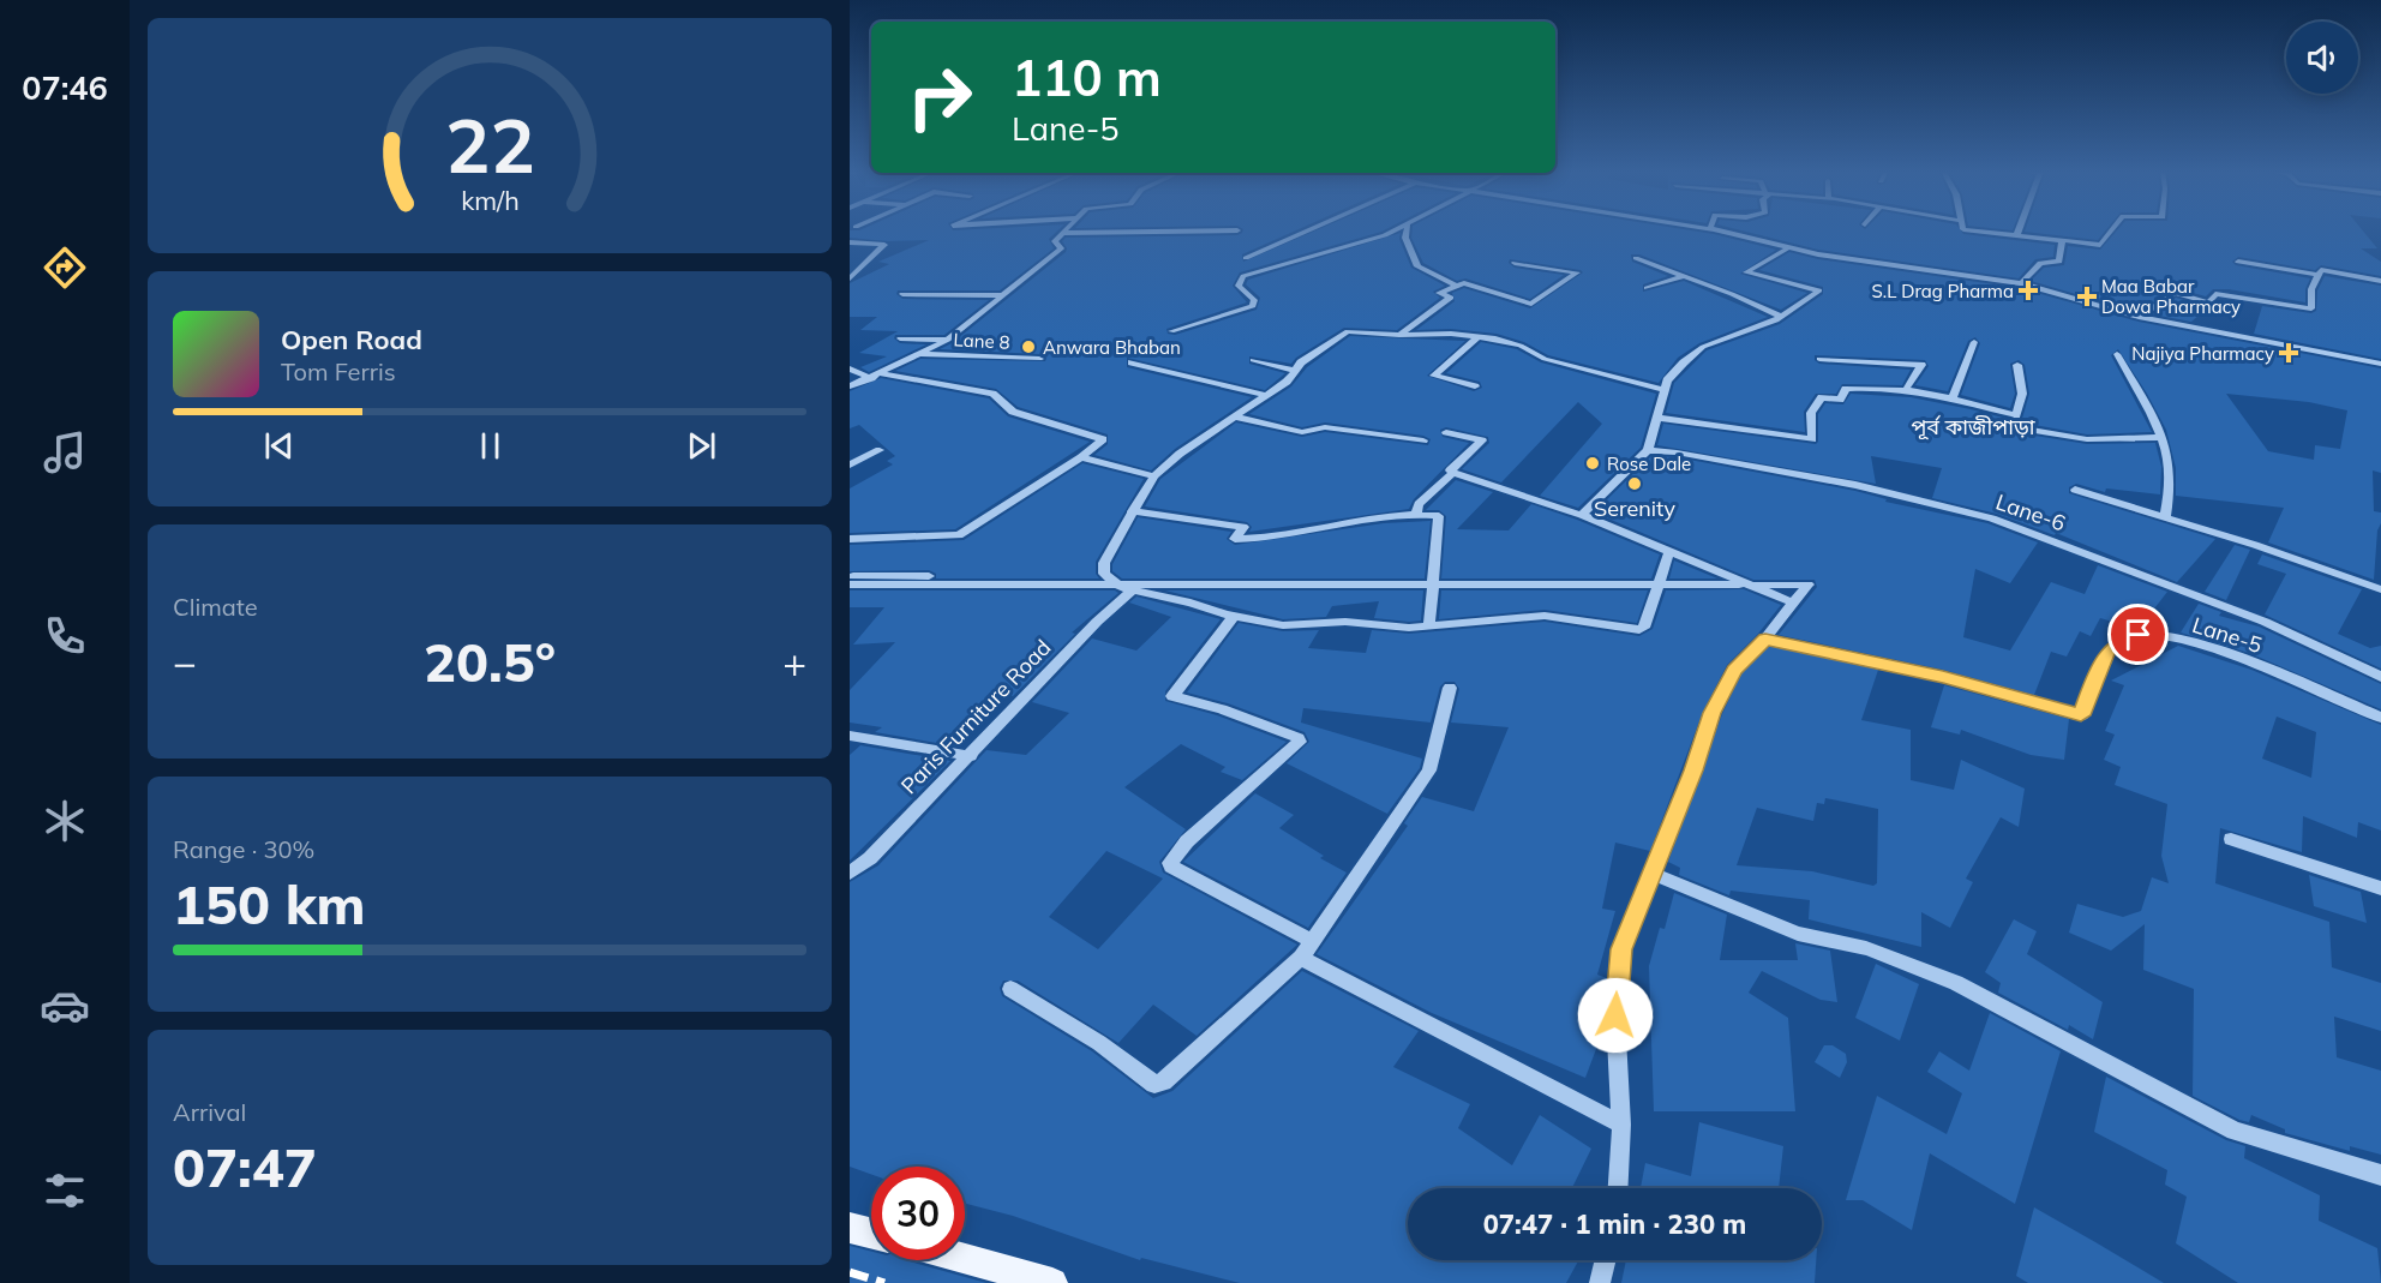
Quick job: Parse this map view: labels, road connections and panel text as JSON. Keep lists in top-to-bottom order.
{
  "streets": {
    "street": [
      "Lane 8",
      "Lane-6",
      "Lane-5",
      "Paris Furniture Road"
    ]
  },
  "districts": ["পূর্ব কাজীপাড়া"],
  "places": {
    "health": ["S.L Drag Pharma", "Maa Babar Dowa Pharmacy", "Najiya Pharmacy"],
    "other": ["Anwara Bhaban", "Rose Dale", "Serenity"]
  },
  "page": {
    "tabs": "07:46",
    "turn": ["110 m", "Lane-5"],
    "song": ["Open Road", "Tom Ferris"],
    "tile": [
      "Climate",
      ["Range · 30%", "150 km"],
      ["Arrival", "07:47"]
    ],
    "heat": ["−", "20.5°", "+"],
    "limit": "30",
    "trip": "07:47 · 1 min · 230 m",
    "gauge": ["22", "km/h"]
  }
}
